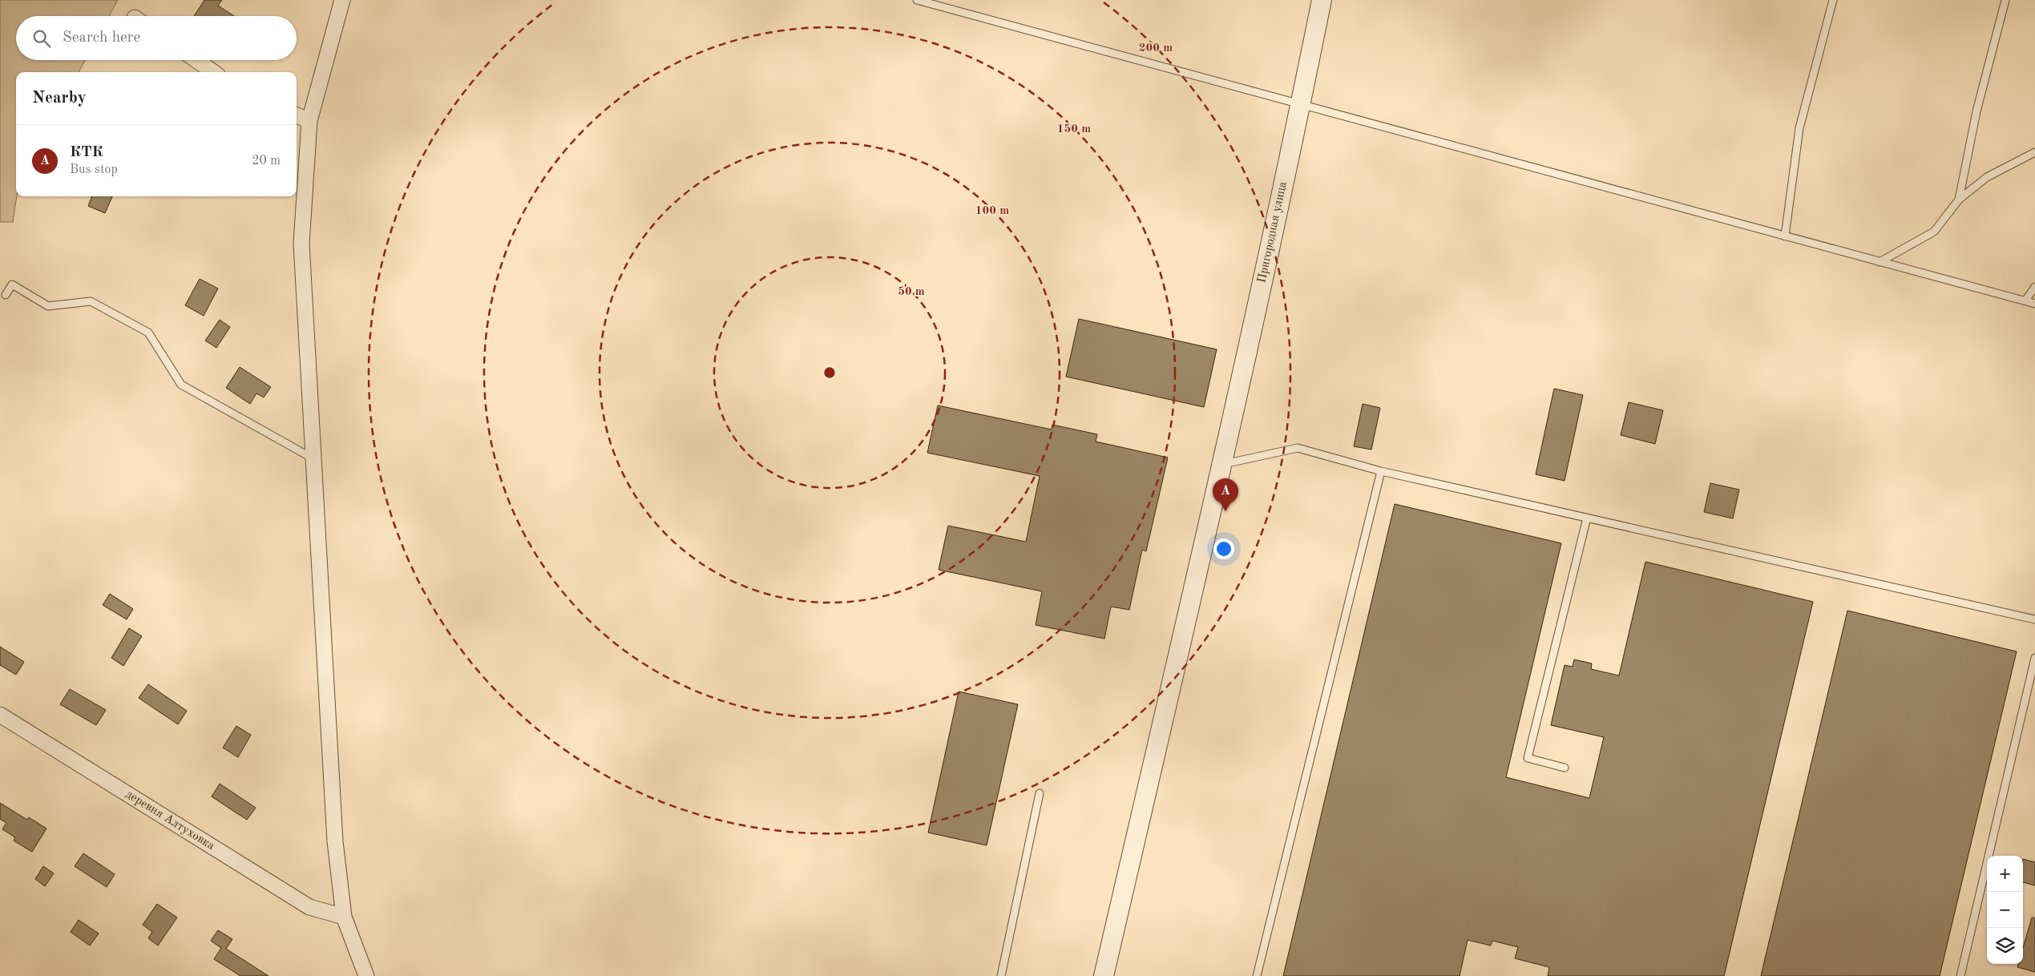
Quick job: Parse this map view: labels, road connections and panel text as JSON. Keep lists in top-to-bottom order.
{
  "streets": {
    "street": ["Пригородная улица", "деревня Алтуховка"]
  },
  "page": {
    "search": "Search here",
    "heading": "Nearby",
    "list": [
      {
        "mark": "A",
        "name": "КТК",
        "note": "Bus stop",
        "value": "20 m"
      }
    ],
    "pins": "A",
    "map_buttons": ["+", "−"]
  },
  "rings": [
    "200 m",
    "150 m",
    "100 m",
    "50 m"
  ]
}
